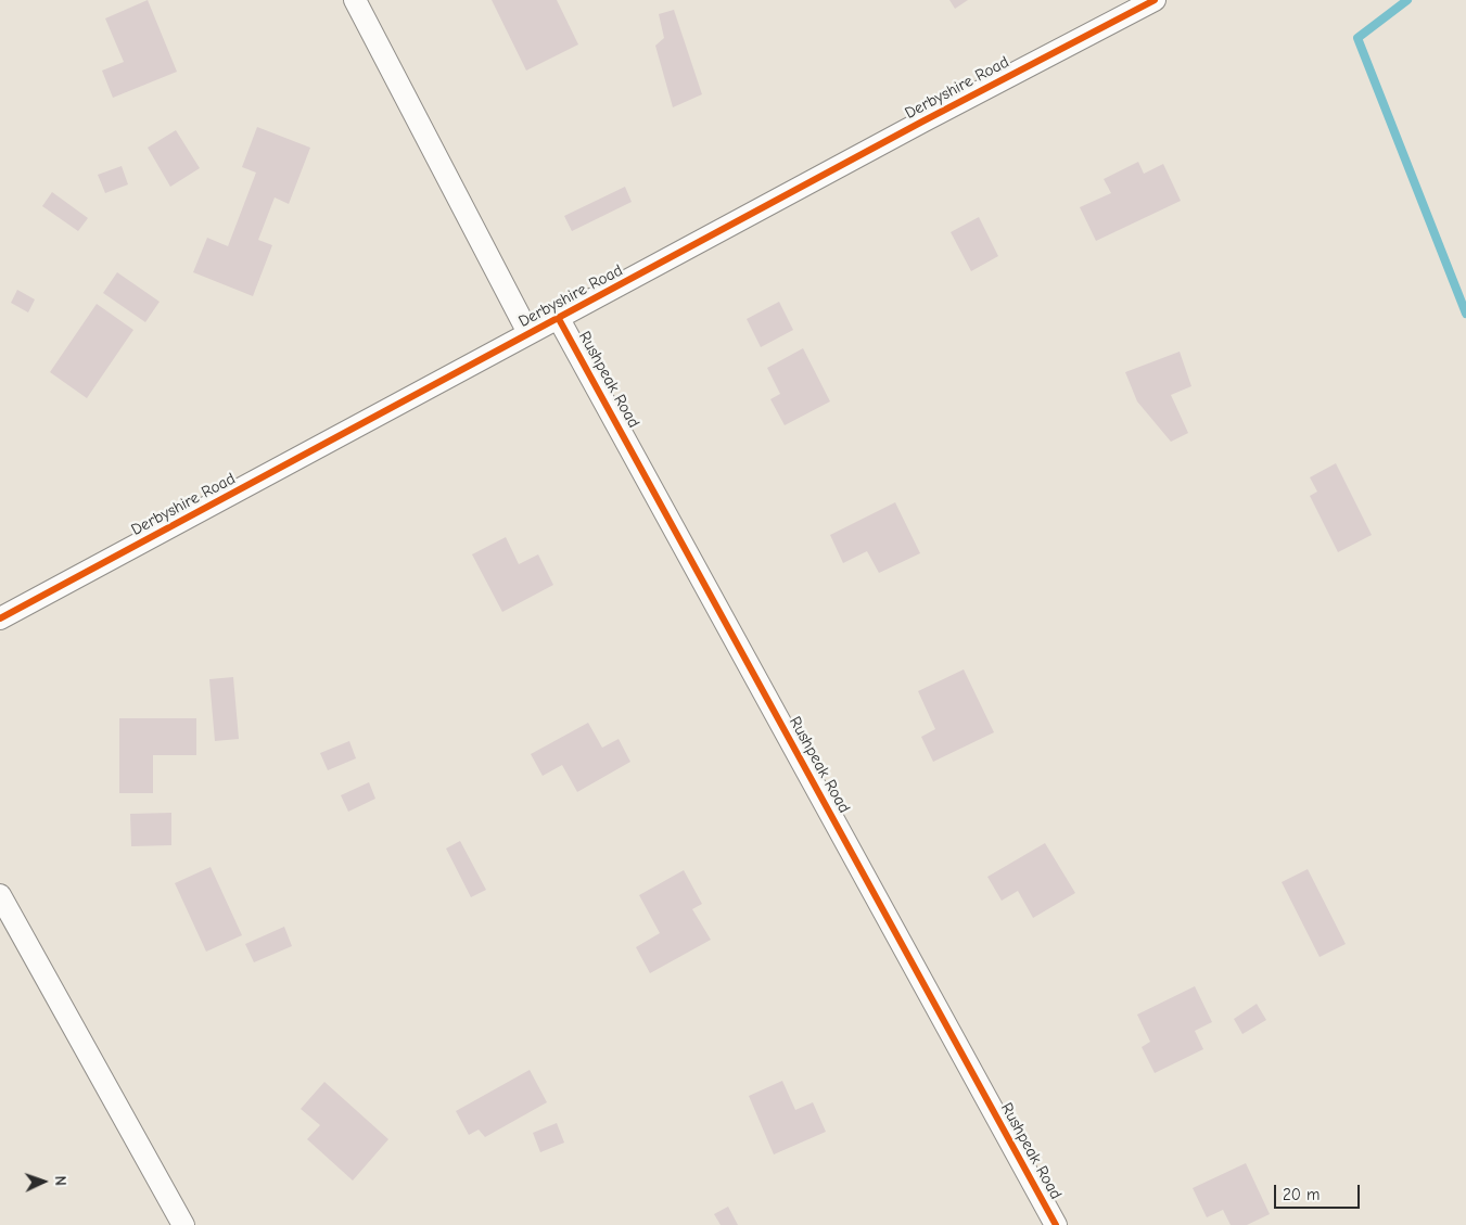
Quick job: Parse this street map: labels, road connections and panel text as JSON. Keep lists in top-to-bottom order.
{
  "streets": {
    "street": ["Derbyshire Road", "Rushpeak Road"]
  },
  "crossings": [
    ["Derbyshire Road", "Rushpeak Road"]
  ],
  "scale_bar": "20 m",
  "north": "right"
}
